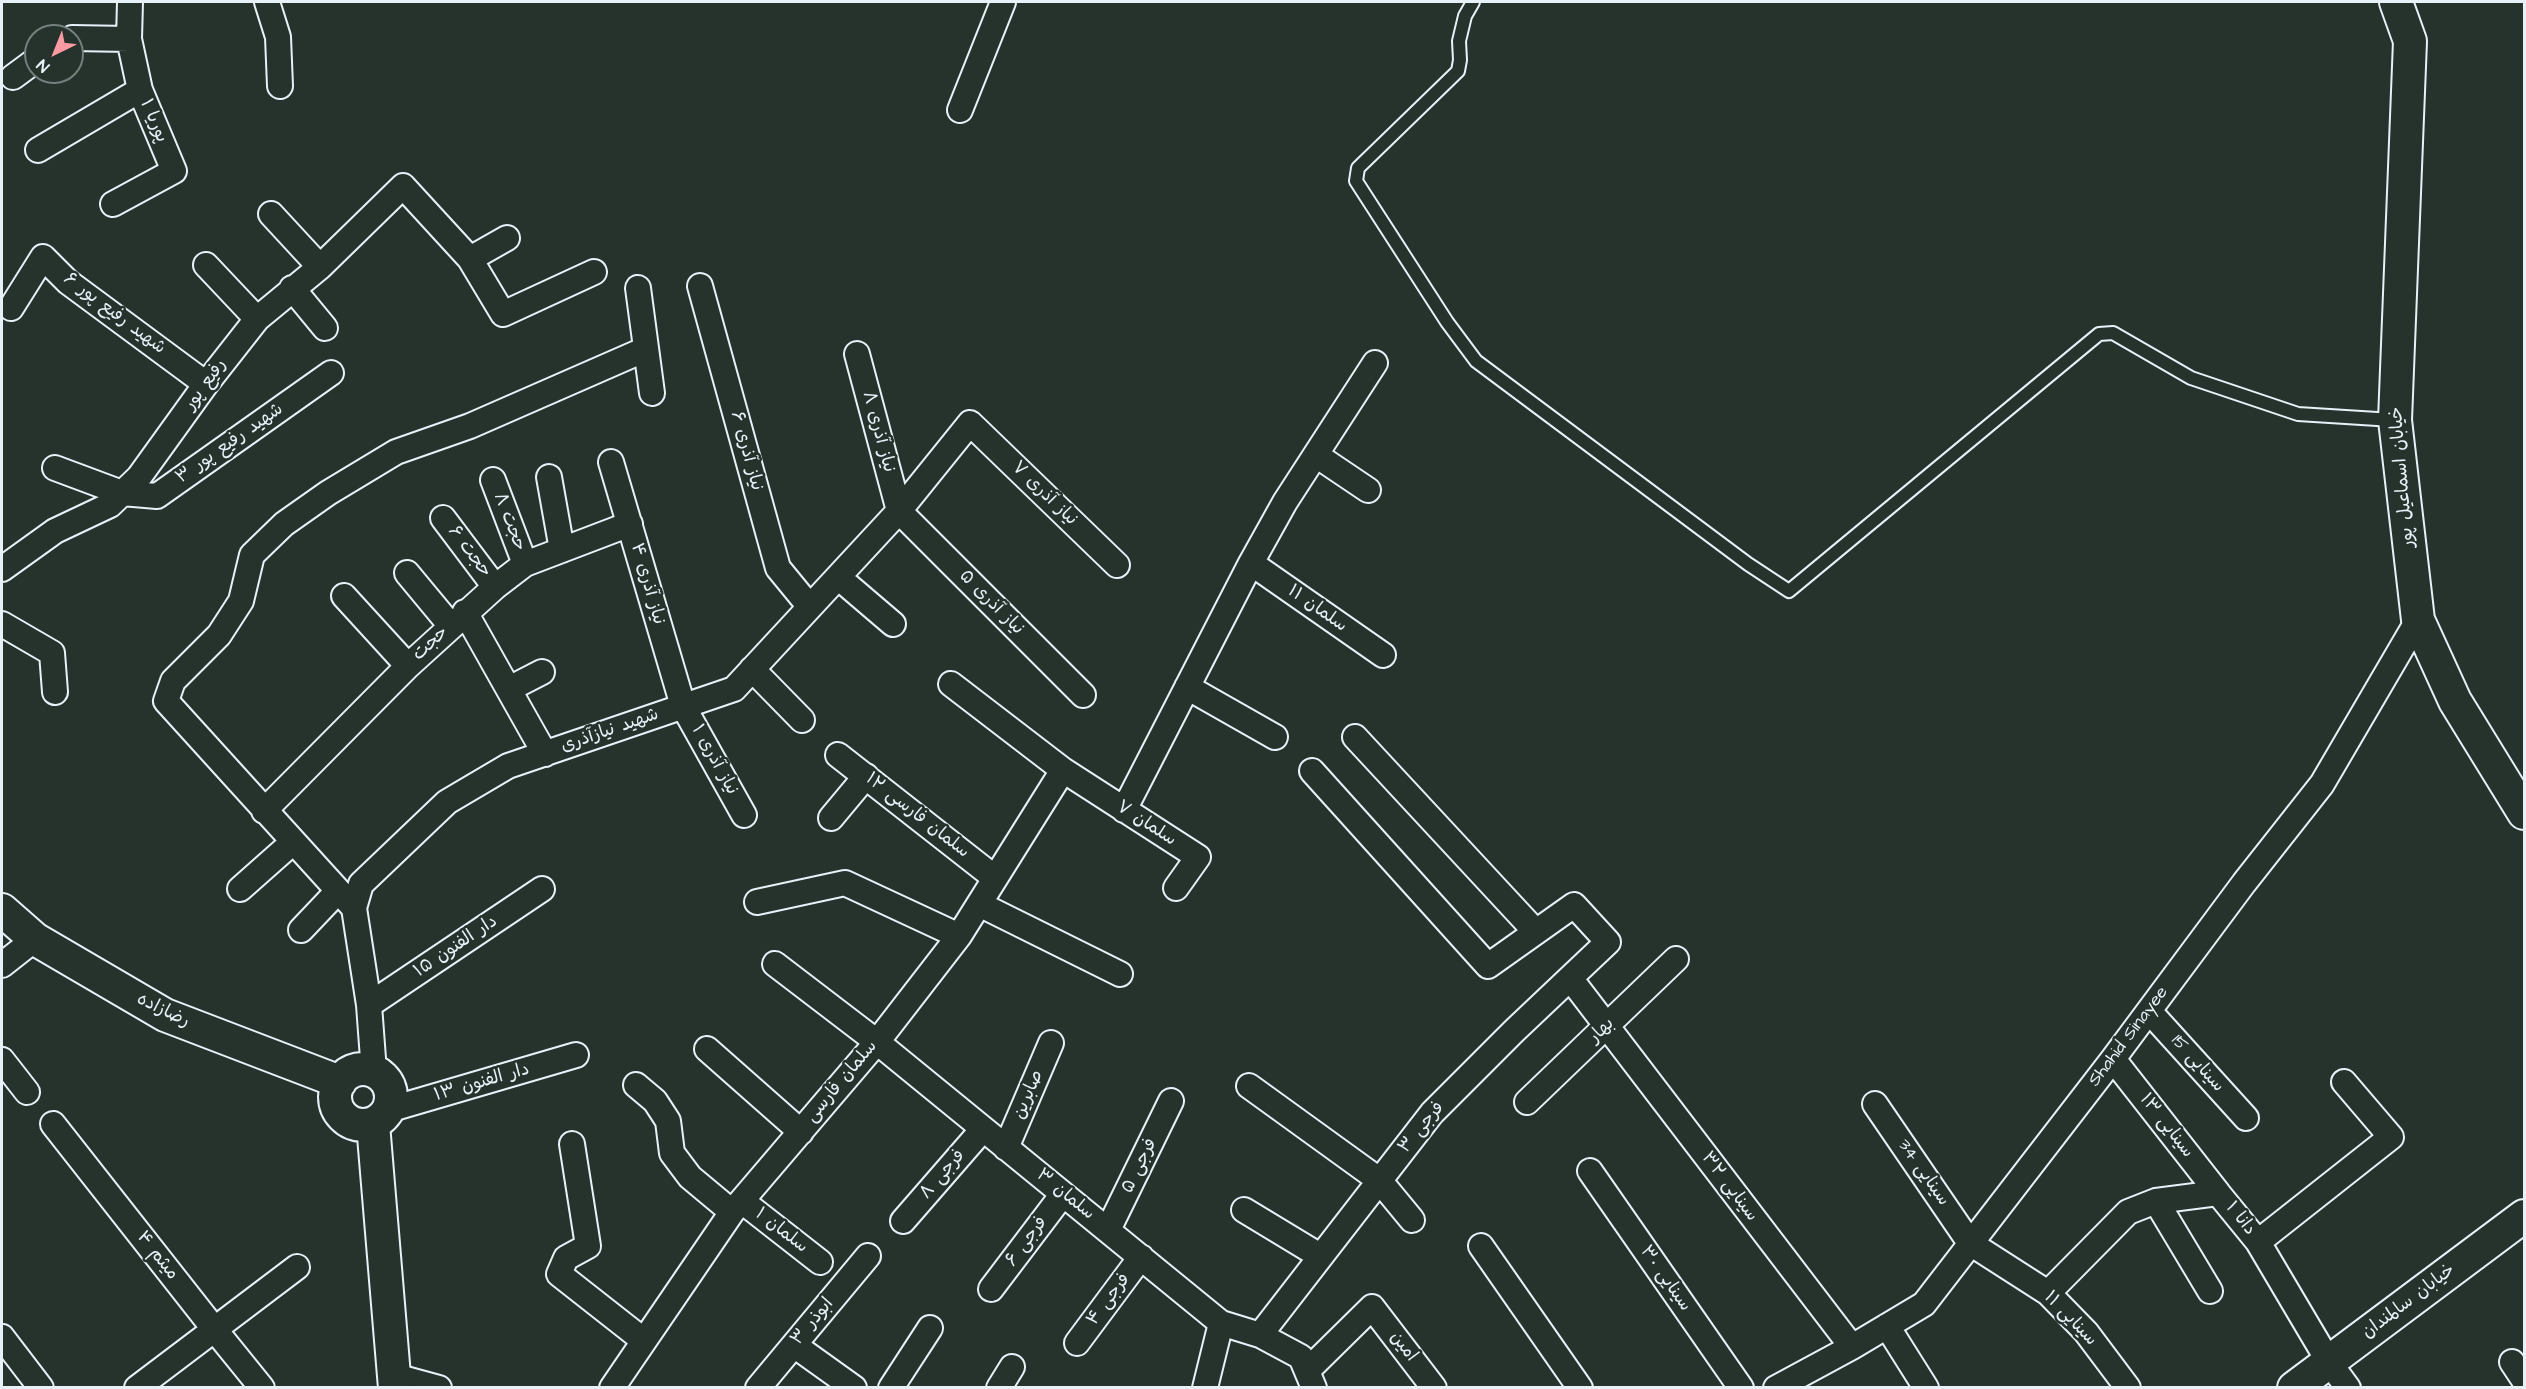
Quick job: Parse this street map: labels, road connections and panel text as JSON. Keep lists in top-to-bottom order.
{
  "streets": {
    "street": [
      "پوریا ۱",
      "شهید رفیع پور ۶",
      "رفیع پور",
      "نیاز آذری ۸",
      "شهید رفیع پور ۳",
      "نیاز آذری ۶",
      "خیابان اسماعیل پور",
      "نیاز آذری ۷",
      "حجت ۸",
      "حجت ۶",
      "نیاز آذری ۴",
      "نیاز آذری ۵",
      "سلمان ۱۱",
      "حجت",
      "شهید نیازآذری",
      "نیاز آذری ۱",
      "سلمان فارسی ۱۲",
      "سلمان ۷",
      "دار الفنون ۱۵",
      "رضازاده",
      "بهار",
      "Shahid Sinayee",
      "سینایی 15",
      "سلمان فارسی",
      "دار الفنون ۱۳",
      "صابرین",
      "سینایی ۱۳",
      "فرجی ۳",
      "فرجی ۵",
      "سینایی 34",
      "فرجی ۸",
      "سینایی ۳۲",
      "سلمان ۳",
      "دانا ۱",
      "سلمان ۱",
      "فرجی ۶",
      "میثم ۴",
      "سینایی ۳۰",
      "فرجی ۴",
      "خیابان سالمندان",
      "سینایی ۱۱",
      "ابوذر ۳",
      "امین"
    ]
  },
  "crossings": [
    ["شهید رفیع پور ۶", "رفیع پور"],
    ["رفیع پور", "شهید رفیع پور ۳"],
    ["نیاز آذری ۸", "نیاز آذری ۵"],
    ["نیاز آذری ۸", "شهید نیازآذری"],
    ["نیاز آذری ۶", "شهید نیازآذری"],
    ["خیابان اسماعیل پور", "Shahid Sinayee"],
    ["نیاز آذری ۷", "شهید نیازآذری"],
    ["حجت ۸", "حجت"],
    ["حجت ۶", "حجت"],
    ["نیاز آذری ۴", "حجت"],
    ["نیاز آذری ۴", "شهید نیازآذری"],
    ["نیاز آذری ۴", "نیاز آذری ۱"],
    ["نیاز آذری ۵", "شهید نیازآذری"],
    ["شهید نیازآذری", "نیاز آذری ۱"],
    ["شهید نیازآذری", "دار الفنون ۱۵"],
    ["شهید نیازآذری", "رضازاده"],
    ["شهید نیازآذری", "دار الفنون ۱۳"],
    ["سلمان فارسی ۱۲", "سلمان فارسی"],
    ["سلمان ۷", "سلمان فارسی"],
    ["رضازاده", "دار الفنون ۱۳"],
    ["بهار", "سینایی ۳۲"],
    ["Shahid Sinayee", "سینایی 15"],
    ["Shahid Sinayee", "سینایی ۱۳"],
    ["Shahid Sinayee", "سینایی 34"],
    ["Shahid Sinayee", "سینایی ۳۲"],
    ["Shahid Sinayee", "سینایی ۱۱"],
    ["سلمان فارسی", "سلمان ۳"],
    ["سلمان فارسی", "سلمان ۱"],
    ["صابرین", "سلمان ۳"],
    ["سینایی ۱۳", "دانا ۱"],
    ["فرجی ۳", "سینایی ۳۲"],
    ["فرجی ۳", "سلمان ۳"],
    ["فرجی ۵", "سلمان ۳"],
    ["سینایی 34", "سینایی ۱۱"],
    ["فرجی ۸", "سلمان ۳"],
    ["سلمان ۳", "فرجی ۶"],
    ["سلمان ۳", "فرجی ۴"],
    ["سلمان ۳", "امین"],
    ["دانا ۱", "خیابان سالمندان"],
    ["دانا ۱", "سینایی ۱۱"]
  ],
  "north": "bottom left"
}
